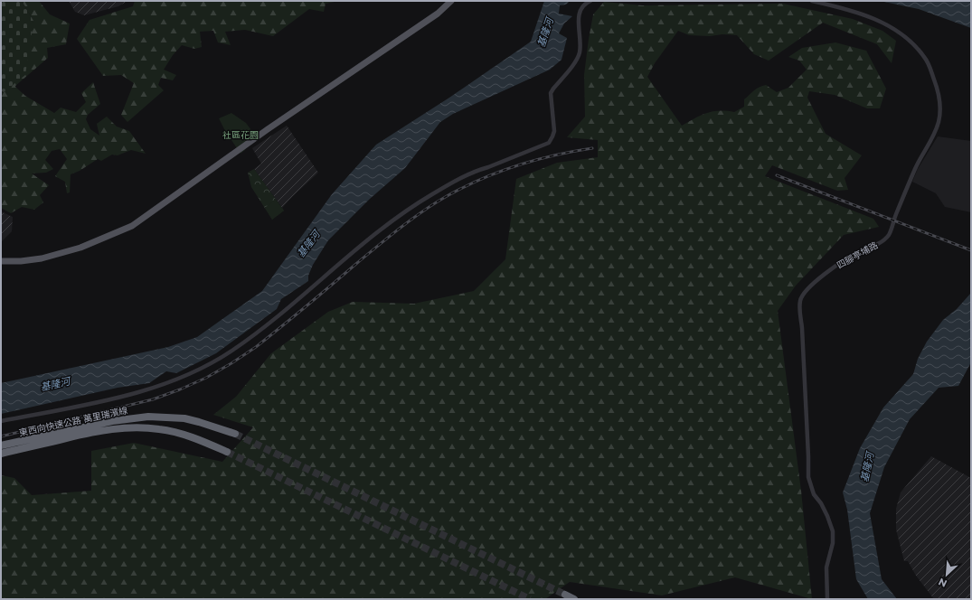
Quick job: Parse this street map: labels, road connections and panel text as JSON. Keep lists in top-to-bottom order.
{
  "streets": {
    "highway": ["東西向快速公路 萬里瑞濱線"],
    "street": ["四腳亭埔路"]
  },
  "water": ["基隆河"],
  "parks": ["社區花園"],
  "north": "bottom left"
}
